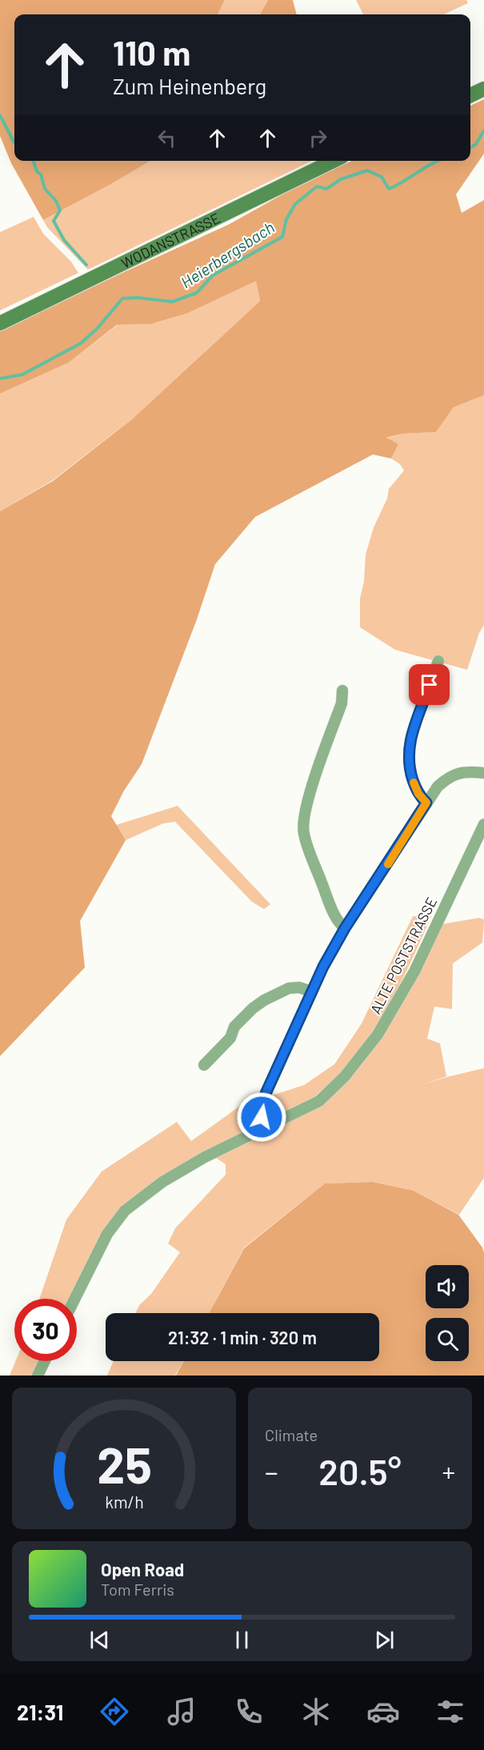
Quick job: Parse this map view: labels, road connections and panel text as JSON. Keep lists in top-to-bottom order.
{
  "streets": {
    "main road": ["WODANSTRASSE"],
    "street": ["ALTE POSTSTRASSE"]
  },
  "water": ["Heierbergsbach"],
  "page": {
    "turn": ["110 m", "Zum Heinenberg"],
    "limit": "30",
    "trip": "21:32 · 1 min · 320 m",
    "tile": "Climate",
    "heat": ["−", "20.5°", "+"],
    "song": ["Open Road", "Tom Ferris"],
    "tabs": "21:31",
    "gauge": ["25", "km/h"]
  }
}
